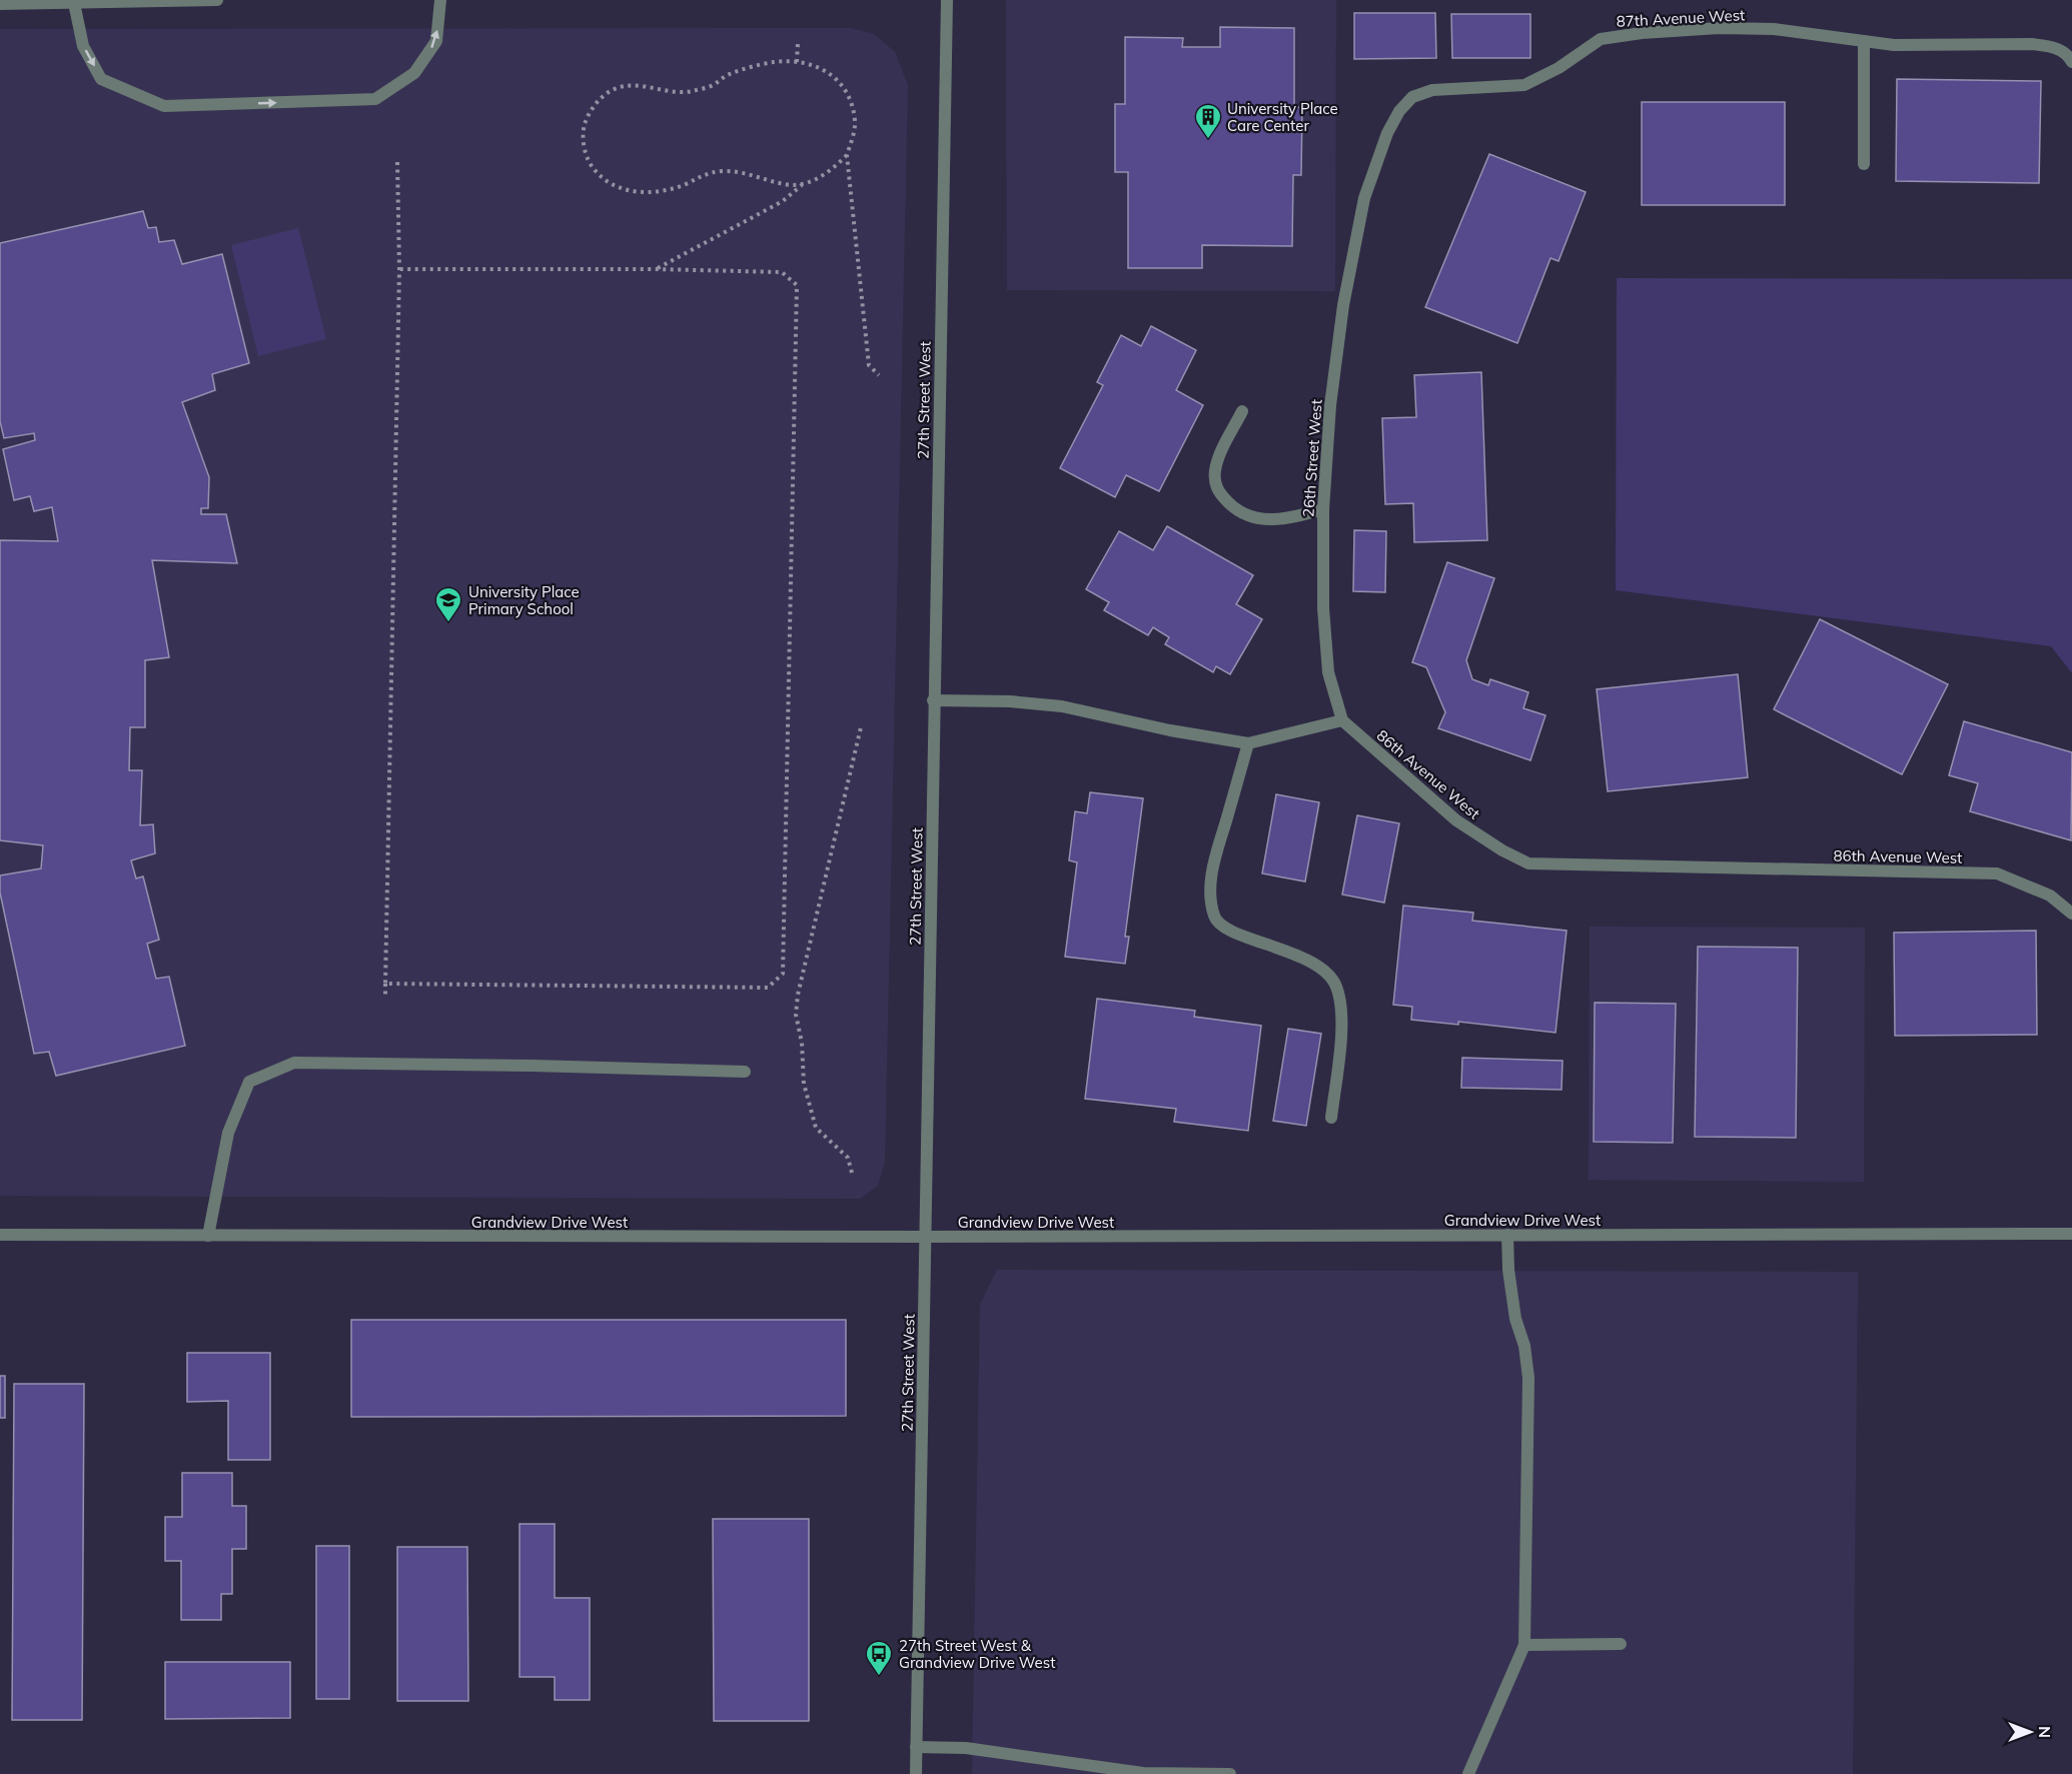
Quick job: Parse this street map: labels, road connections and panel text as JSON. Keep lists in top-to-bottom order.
{
  "streets": {
    "street": [
      "87th Avenue West",
      "27th Street West",
      "26th Street West",
      "86th Avenue West",
      "Grandview Drive West"
    ]
  },
  "crossings": [
    ["87th Avenue West", "26th Street West"],
    ["27th Street West", "Grandview Drive West"],
    ["26th Street West", "86th Avenue West"]
  ],
  "places": {
    "building": ["University Place Care Center"],
    "school or university": ["University Place Primary School"],
    "bus stop": ["27th Street West & Grandview Drive West"]
  },
  "north": "right"
}
